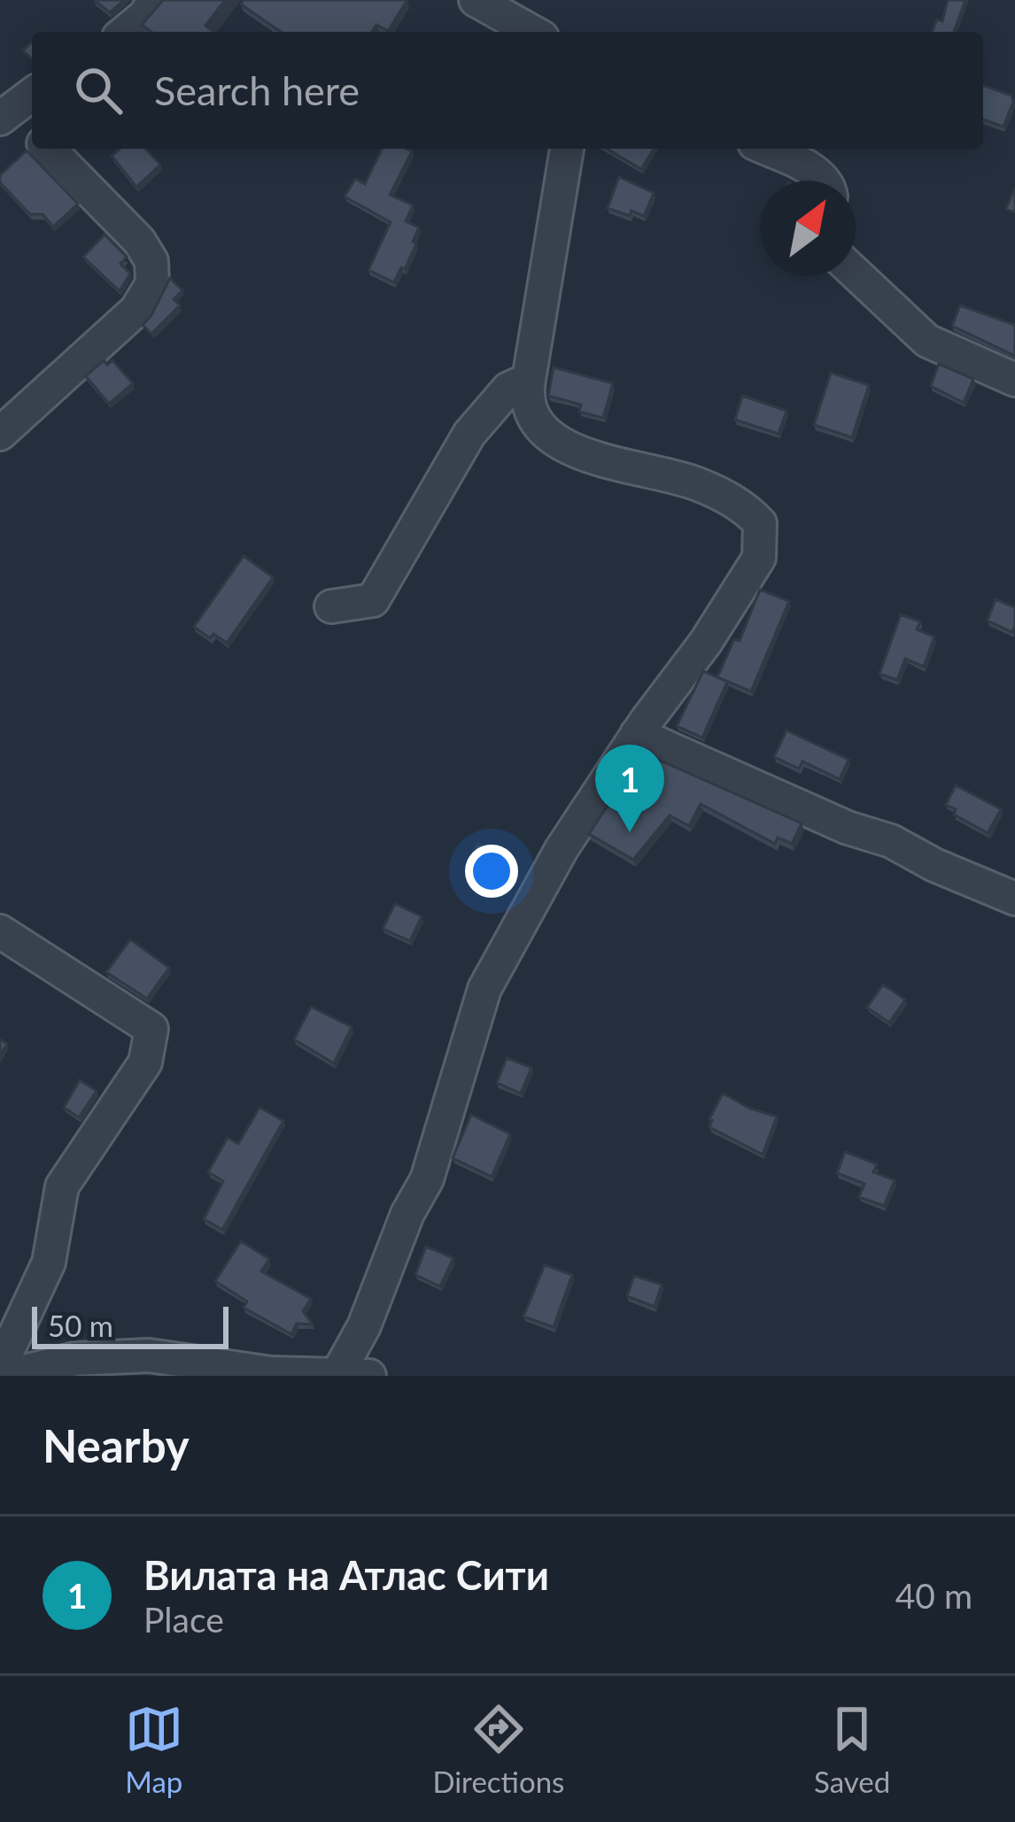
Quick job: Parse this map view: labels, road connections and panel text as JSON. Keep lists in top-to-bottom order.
{
  "scale_bar": "50 m",
  "north": "top right",
  "page": {
    "search": "Search here",
    "pins": "1",
    "scale": "50 m",
    "heading": "Nearby",
    "list": [
      {
        "mark": "1",
        "name": "Вилата на Атлас Сити",
        "note": "Place",
        "value": "40 m"
      }
    ],
    "nav": ["Map", "Directions", "Saved"]
  }
}
